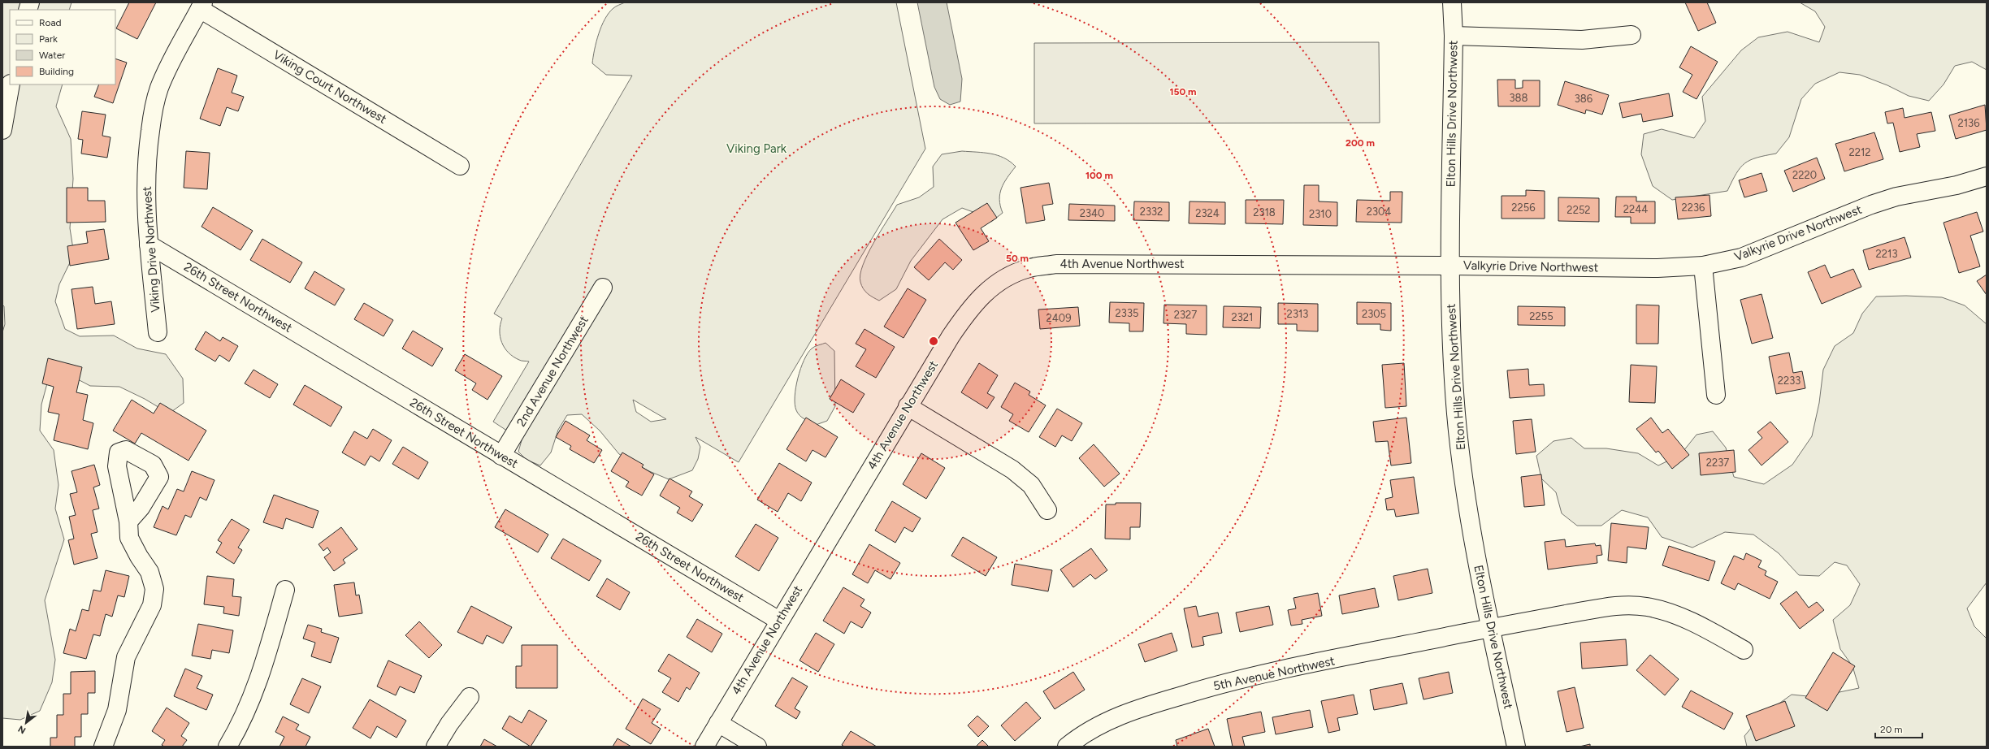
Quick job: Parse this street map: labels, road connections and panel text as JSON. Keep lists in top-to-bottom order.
{
  "streets": {
    "street": [
      "Viking Court Northwest",
      "Elton Hills Drive Northwest",
      "Valkyrie Drive Northwest",
      "Viking Drive Northwest",
      "4th Avenue Northwest",
      "26th Street Northwest",
      "2nd Avenue Northwest",
      "5th Avenue Northwest"
    ]
  },
  "crossings": [
    ["Viking Court Northwest", "Viking Drive Northwest"],
    ["Elton Hills Drive Northwest", "Valkyrie Drive Northwest"],
    ["Elton Hills Drive Northwest", "4th Avenue Northwest"],
    ["Elton Hills Drive Northwest", "5th Avenue Northwest"],
    ["Valkyrie Drive Northwest", "4th Avenue Northwest"],
    ["Viking Drive Northwest", "26th Street Northwest"],
    ["4th Avenue Northwest", "26th Street Northwest"],
    ["26th Street Northwest", "2nd Avenue Northwest"]
  ],
  "parks": ["Viking Park"],
  "house_numbers": [
    "388",
    "386",
    "2136",
    "2212",
    "2220",
    "2256",
    "2236",
    "2244",
    "2252",
    "2332",
    "2304",
    "2318",
    "2340",
    "2324",
    "2310",
    "2213",
    "2335",
    "2313",
    "2305",
    "2327",
    "2255",
    "2321",
    "2409",
    "2233",
    "2237"
  ],
  "legend": [
    "Road",
    "Park",
    "Water",
    "Building"
  ],
  "scale_bar": "20 m",
  "north": "bottom left",
  "rings": [
    "150 m",
    "200 m",
    "100 m",
    "50 m"
  ]
}
